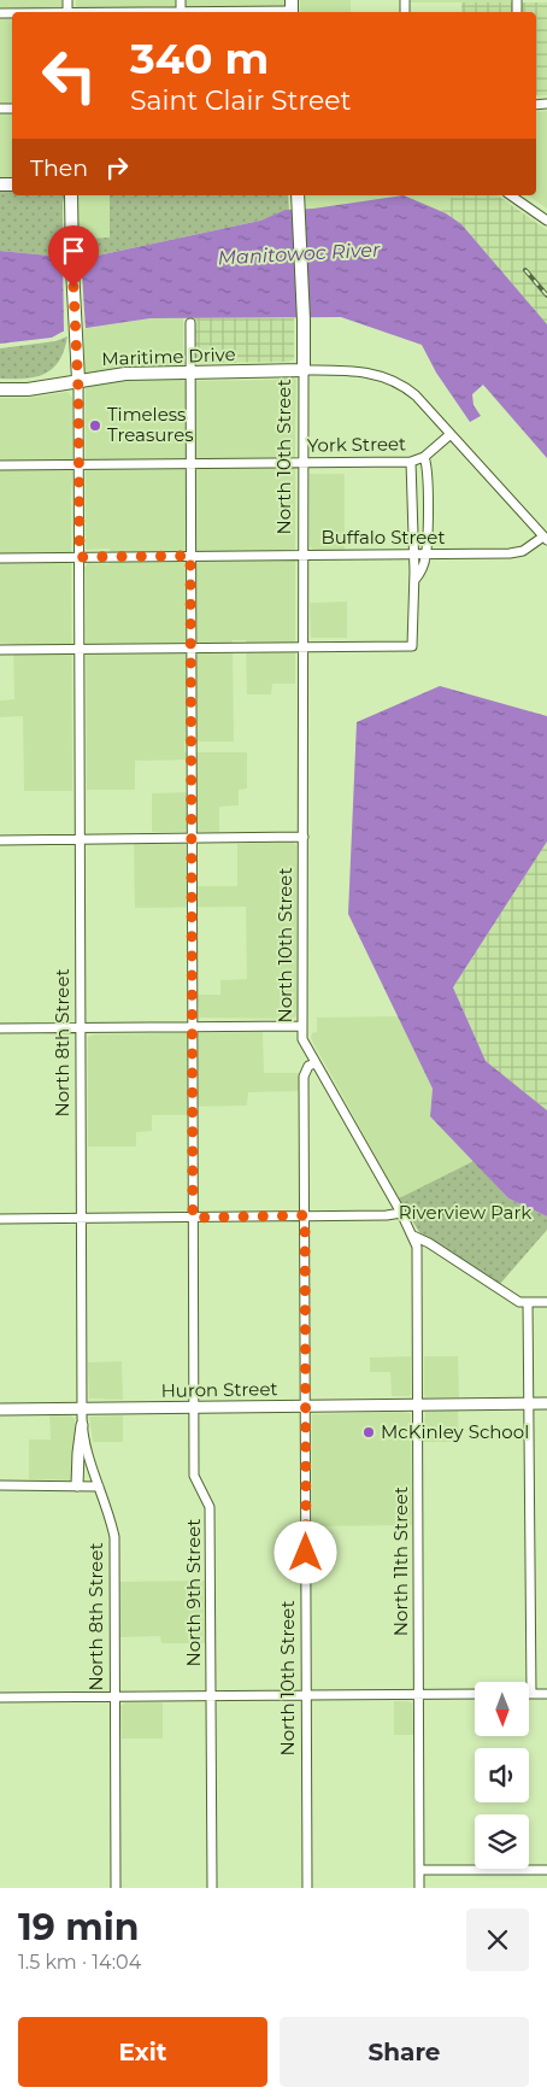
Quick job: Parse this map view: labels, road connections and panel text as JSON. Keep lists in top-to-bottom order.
{
  "streets": {
    "main road": ["Maritime Drive", "North 10th Street", "North 8th Street"],
    "street": [
      "York Street",
      "Buffalo Street",
      "Huron Street",
      "North 11th Street",
      "North 9th Street"
    ]
  },
  "crossings": [
    ["Maritime Drive", "North 10th Street"],
    ["Maritime Drive", "North 8th Street"],
    ["Maritime Drive", "North 9th Street"],
    ["York Street", "North 10th Street"],
    ["York Street", "North 8th Street"],
    ["York Street", "North 9th Street"],
    ["North 10th Street", "Buffalo Street"],
    ["North 10th Street", "Huron Street"],
    ["Buffalo Street", "North 8th Street"],
    ["Buffalo Street", "North 9th Street"],
    ["North 8th Street", "Huron Street"],
    ["Huron Street", "North 11th Street"],
    ["Huron Street", "North 9th Street"]
  ],
  "water": ["Manitowoc River"],
  "parks": ["Riverview Park"],
  "places": ["Timeless Treasures", "McKinley School"],
  "north": "bottom",
  "page": {
    "turn": ["340 m", "Saint Clair Street"],
    "then": "Then",
    "heading": ["19 min", "1.5 km · 14:04"],
    "buttons": ["Exit", "Share"]
  }
}
